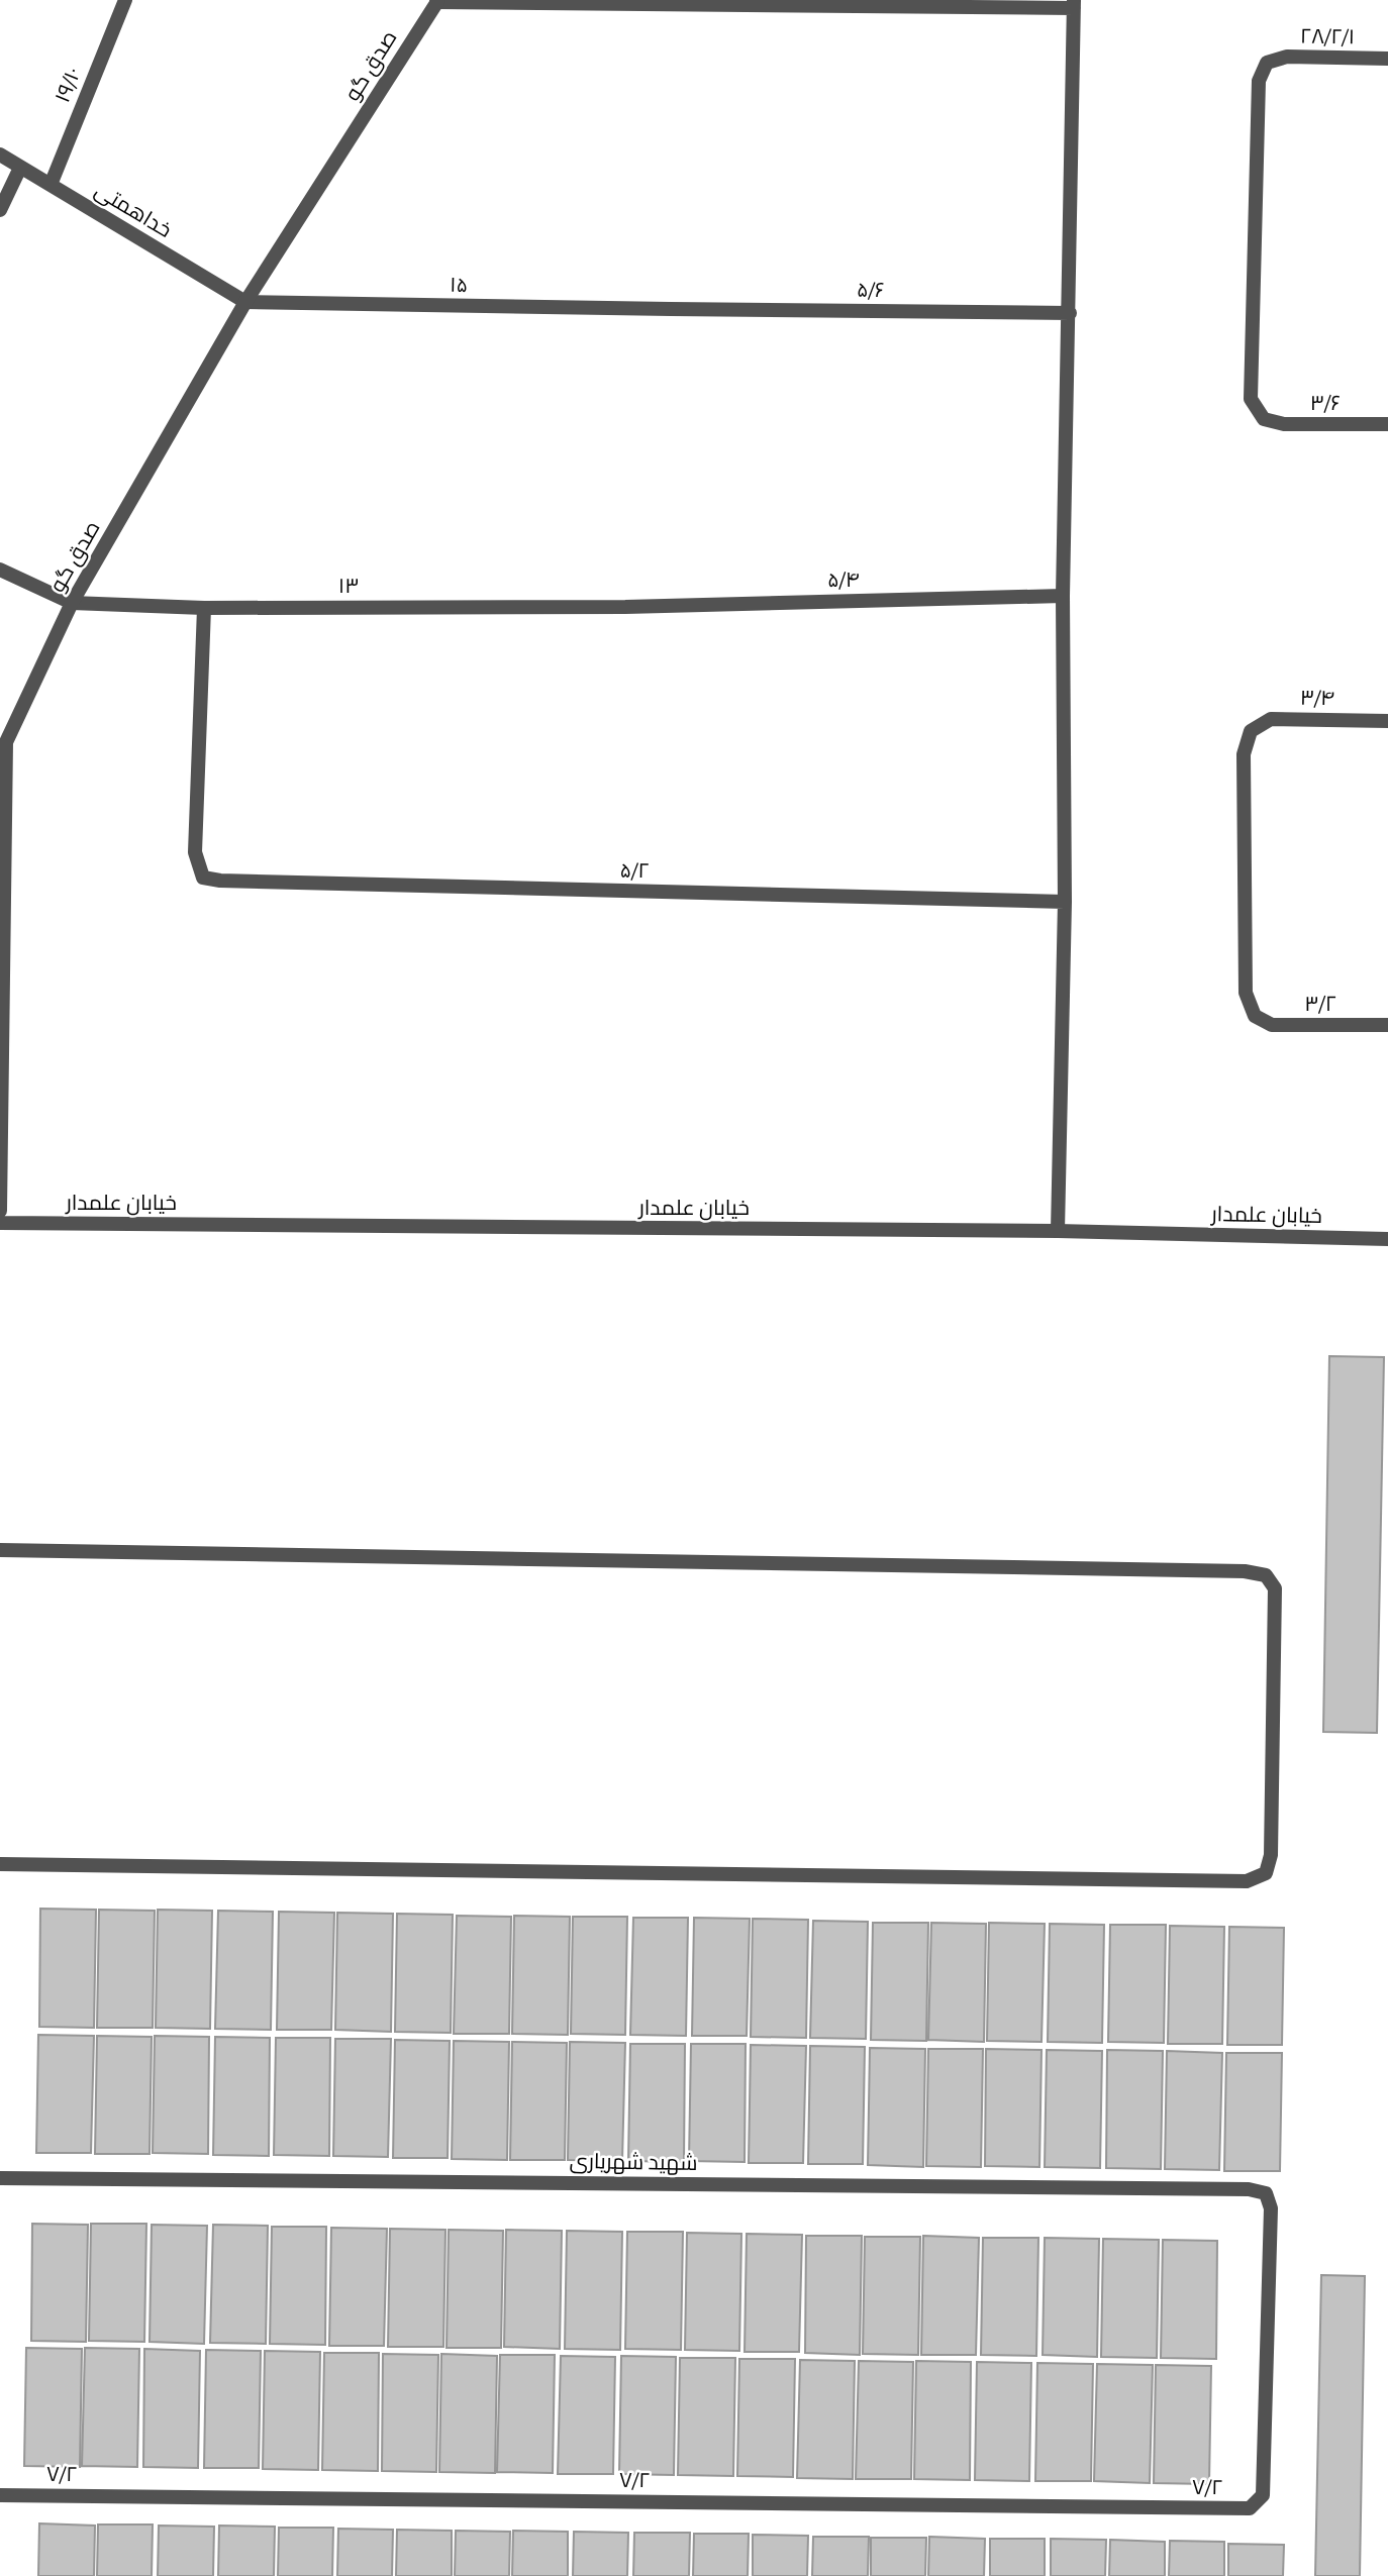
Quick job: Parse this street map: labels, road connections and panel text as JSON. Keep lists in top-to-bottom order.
{
  "streets": {
    "street": [
      "۲۸/۲/۱",
      "صدق گو",
      "۱۹/۱۰",
      "خداهمتی",
      "۱۵",
      "۵/۶",
      "۳/۶",
      "۵/۴",
      "۱۳",
      "۳/۴",
      "۵/۲",
      "۳/۲",
      "خیابان علمدار",
      "شهید شهریاری",
      "۷/۲"
    ]
  },
  "crossings": [
    ["۲۸/۲/۱", "۳/۶"],
    ["صدق گو", "خداهمتی"],
    ["صدق گو", "۱۵"],
    ["صدق گو", "۱۳"],
    ["۱۹/۱۰", "خداهمتی"],
    ["خداهمتی", "۱۵"],
    ["۱۵", "۵/۶"],
    ["۵/۴", "۱۳"],
    ["۱۳", "۵/۲"],
    ["۳/۴", "۳/۲"],
    ["شهید شهریاری", "۷/۲"]
  ]
}
